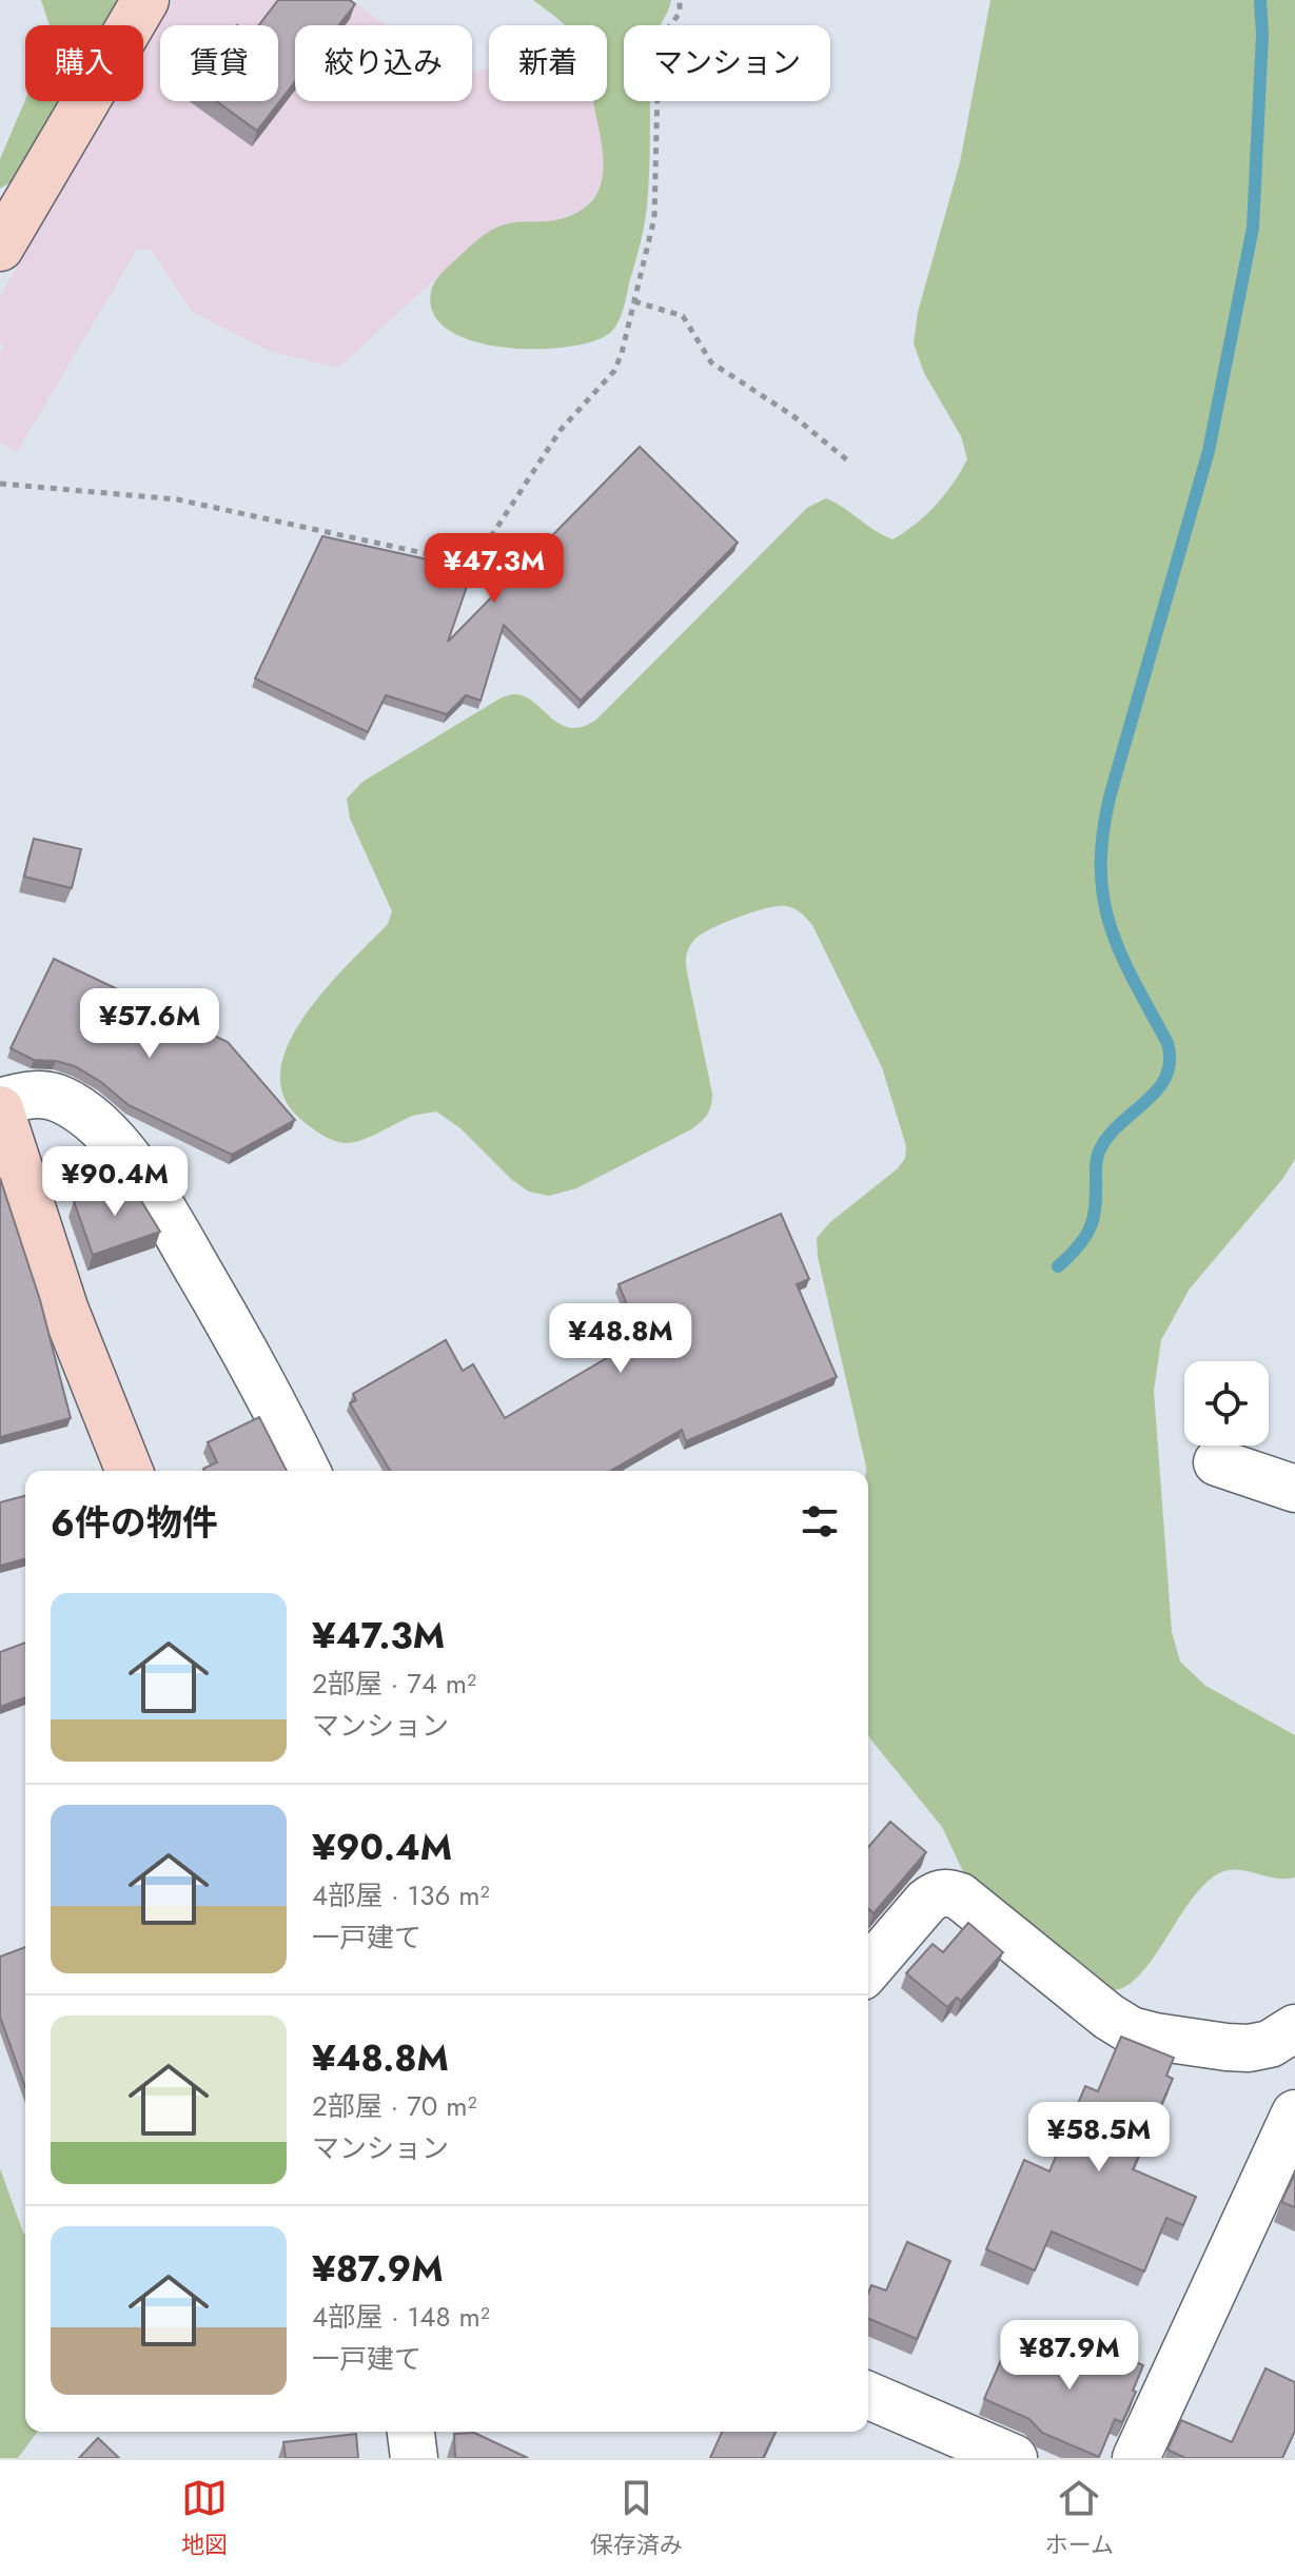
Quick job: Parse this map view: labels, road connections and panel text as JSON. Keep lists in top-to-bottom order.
{
  "page": {
    "chip": [
      "購入",
      "賃貸",
      "絞り込み",
      "新着",
      "マンション"
    ],
    "price": [
      "¥47.3M",
      "¥57.6M",
      "¥90.4M",
      "¥48.8M",
      "¥58.5M",
      "¥87.9M"
    ],
    "heading": "6件の物件",
    "list": [
      {
        "name": "¥47.3M",
        "note": "2部屋 · 74 m² · マンション"
      },
      {
        "name": "¥90.4M",
        "note": "4部屋 · 136 m² · 一戸建て"
      },
      {
        "name": "¥48.8M",
        "note": "2部屋 · 70 m² · マンション"
      },
      {
        "name": "¥87.9M",
        "note": "4部屋 · 148 m² · 一戸建て"
      }
    ],
    "tabs": ["地図", "保存済み", "ホーム"]
  }
}
